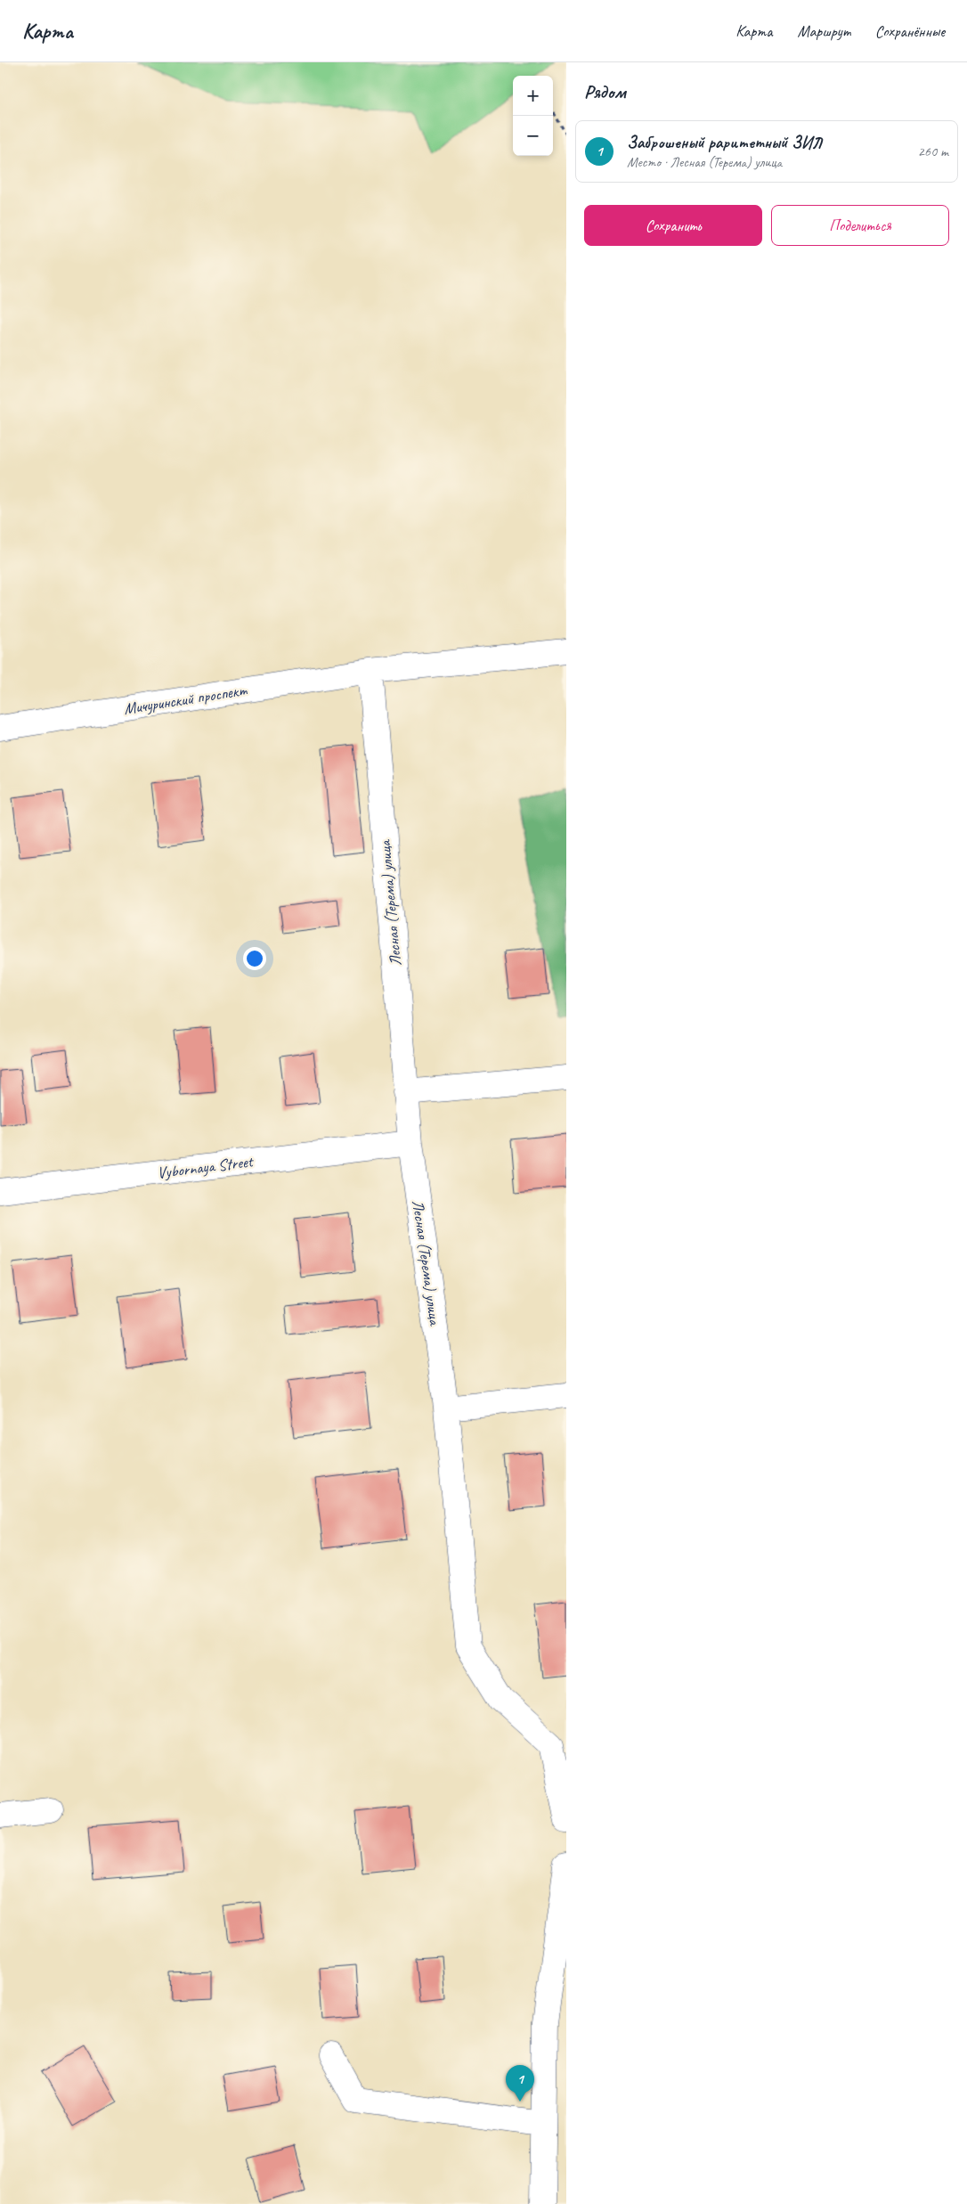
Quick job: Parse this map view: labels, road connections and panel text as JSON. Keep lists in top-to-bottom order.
{
  "streets": {
    "street": ["Мичуринский проспект", "Лесная (Терема) улица", "Vybornaya Street"]
  },
  "crossings": [
    ["Мичуринский проспект", "Лесная (Терема) улица"],
    ["Лесная (Терема) улица", "Vybornaya Street"]
  ],
  "page": {
    "header": "Карта",
    "nav": ["Карта", "Маршрут", "Сохранённые"],
    "heading": "Рядом",
    "map_buttons": ["+", "−"],
    "list": [
      {
        "mark": "1",
        "name": "Заброшеный раритетный ЗИЛ",
        "note": "Место · Лесная (Терема) улица",
        "value": "260 m"
      }
    ],
    "buttons": ["Сохранить", "Поделиться"],
    "pins": "1"
  }
}
